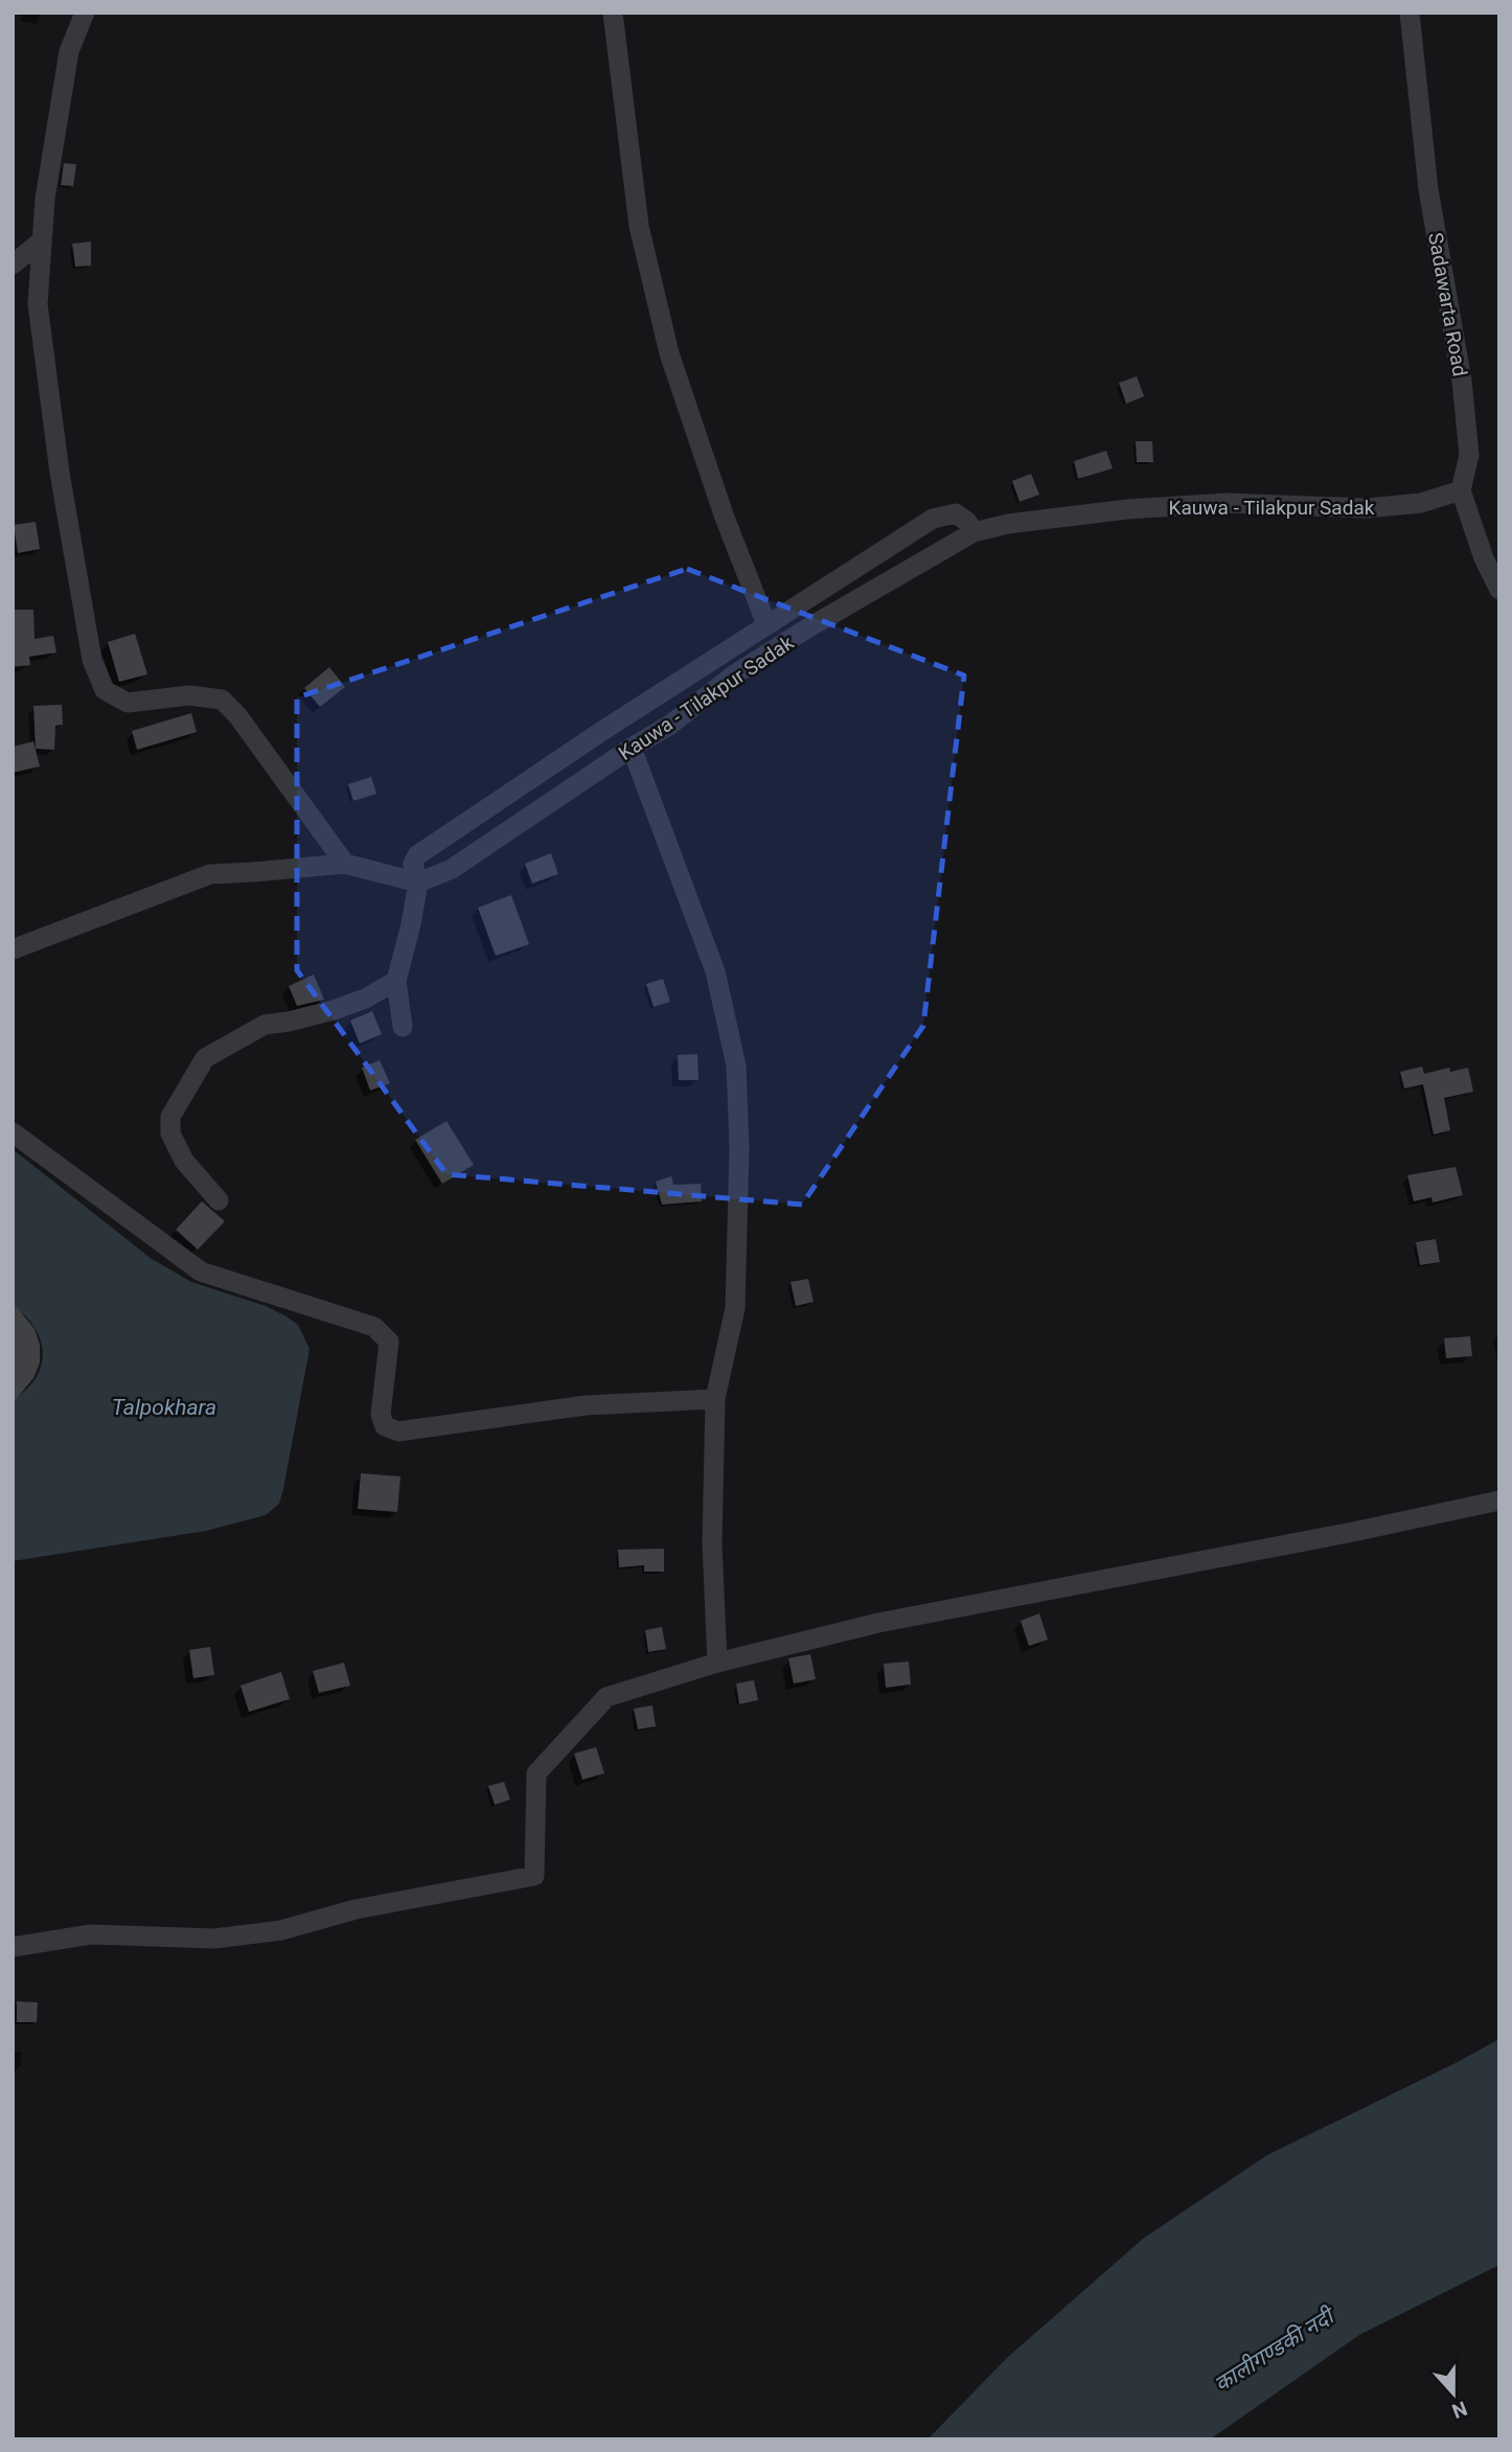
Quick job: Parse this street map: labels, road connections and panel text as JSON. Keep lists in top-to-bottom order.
{
  "streets": {
    "street": ["Sadawarta Road", "Kauwa - Tilakpur Sadak"]
  },
  "crossings": [
    ["Sadawarta Road", "Kauwa - Tilakpur Sadak"]
  ],
  "water": ["Talpokhara", "कालीगण्डकी नदी"],
  "north": "bottom"
}
